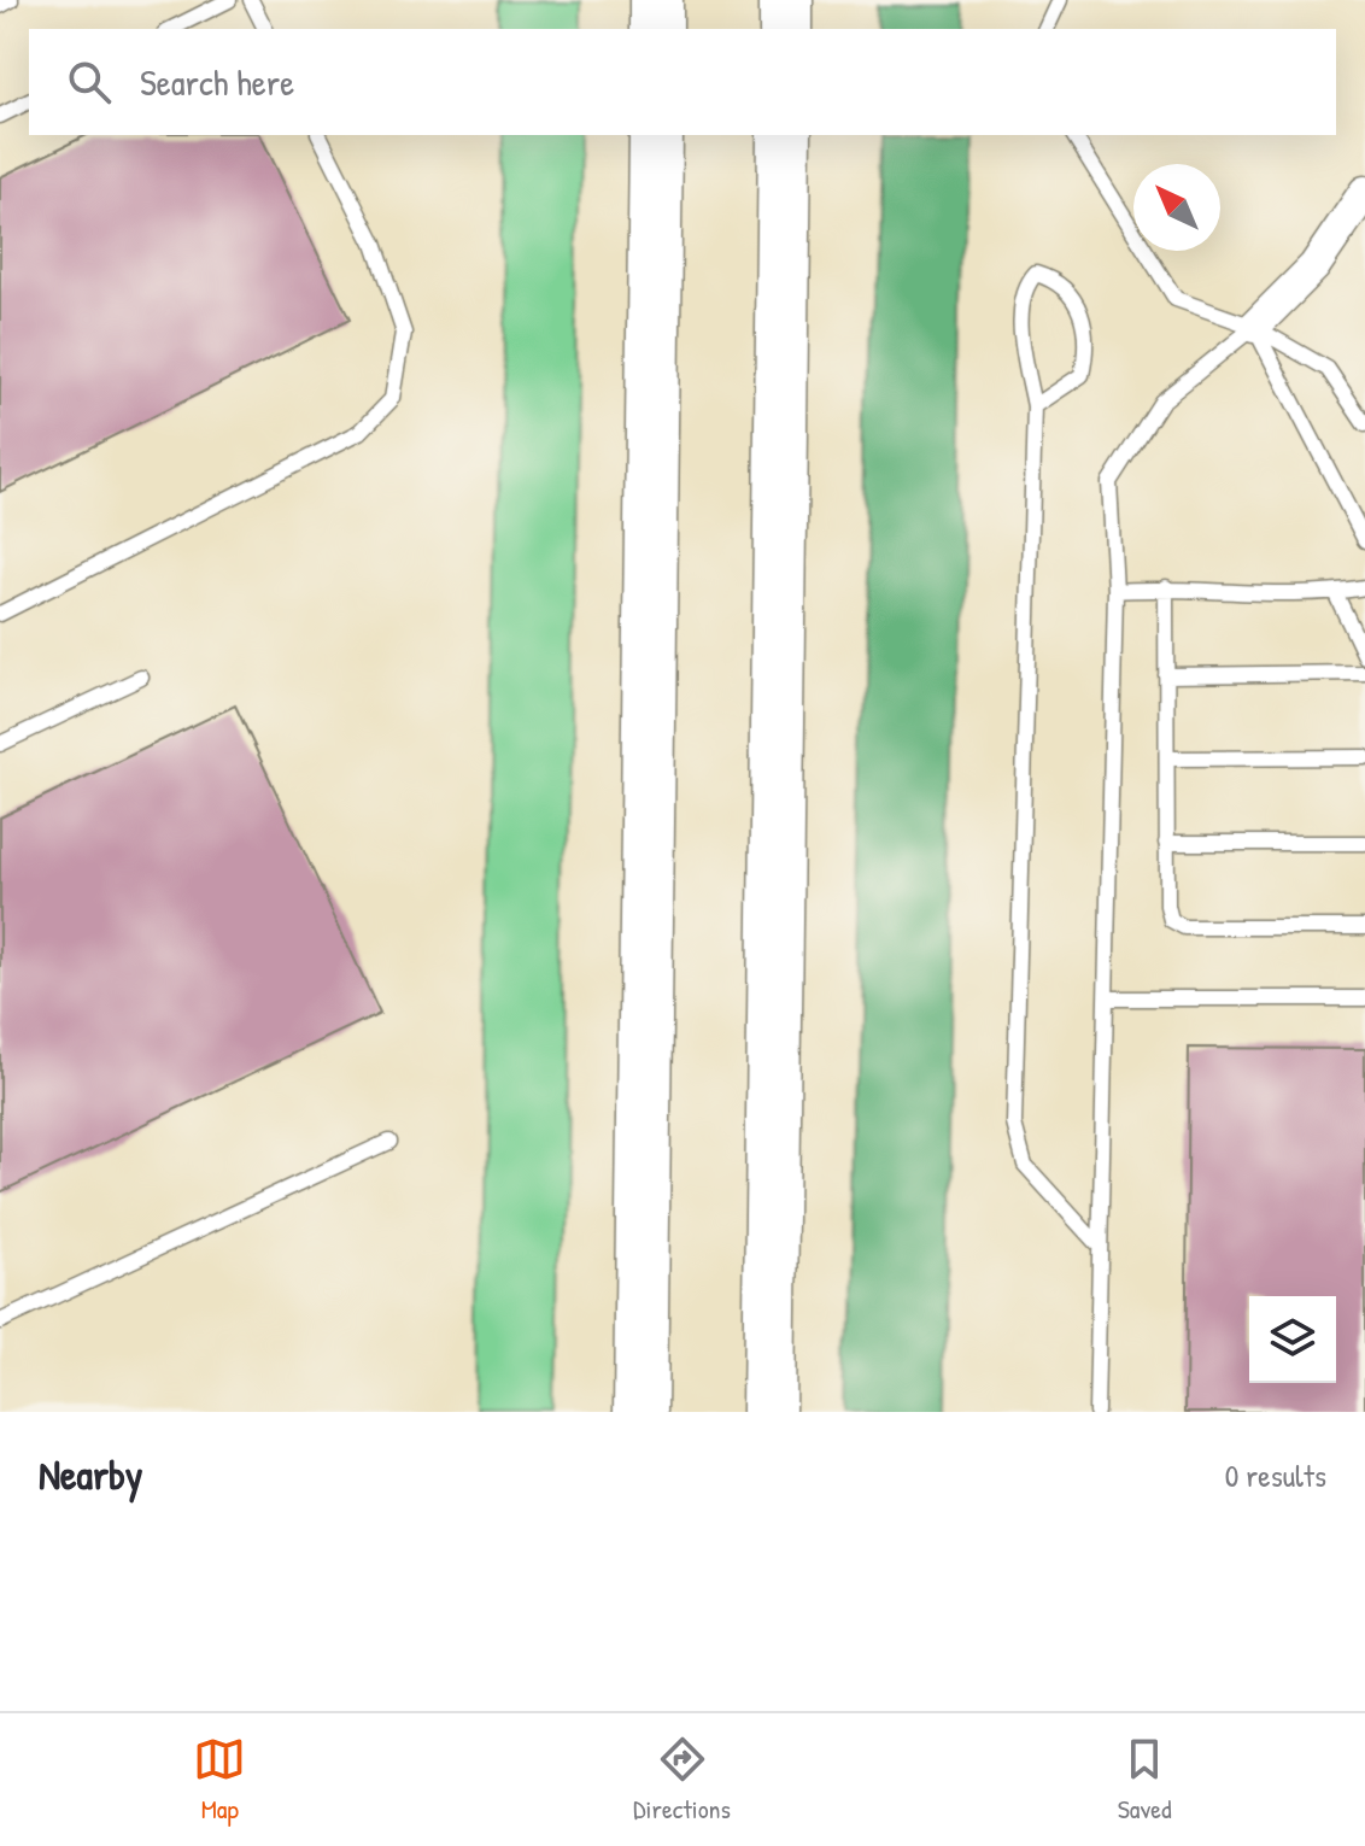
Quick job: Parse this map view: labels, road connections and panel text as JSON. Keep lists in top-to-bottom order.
{
  "north": "top left",
  "page": {
    "search": "Search here",
    "heading": ["Nearby", "0 results"],
    "nav": ["Map", "Directions", "Saved"]
  }
}
